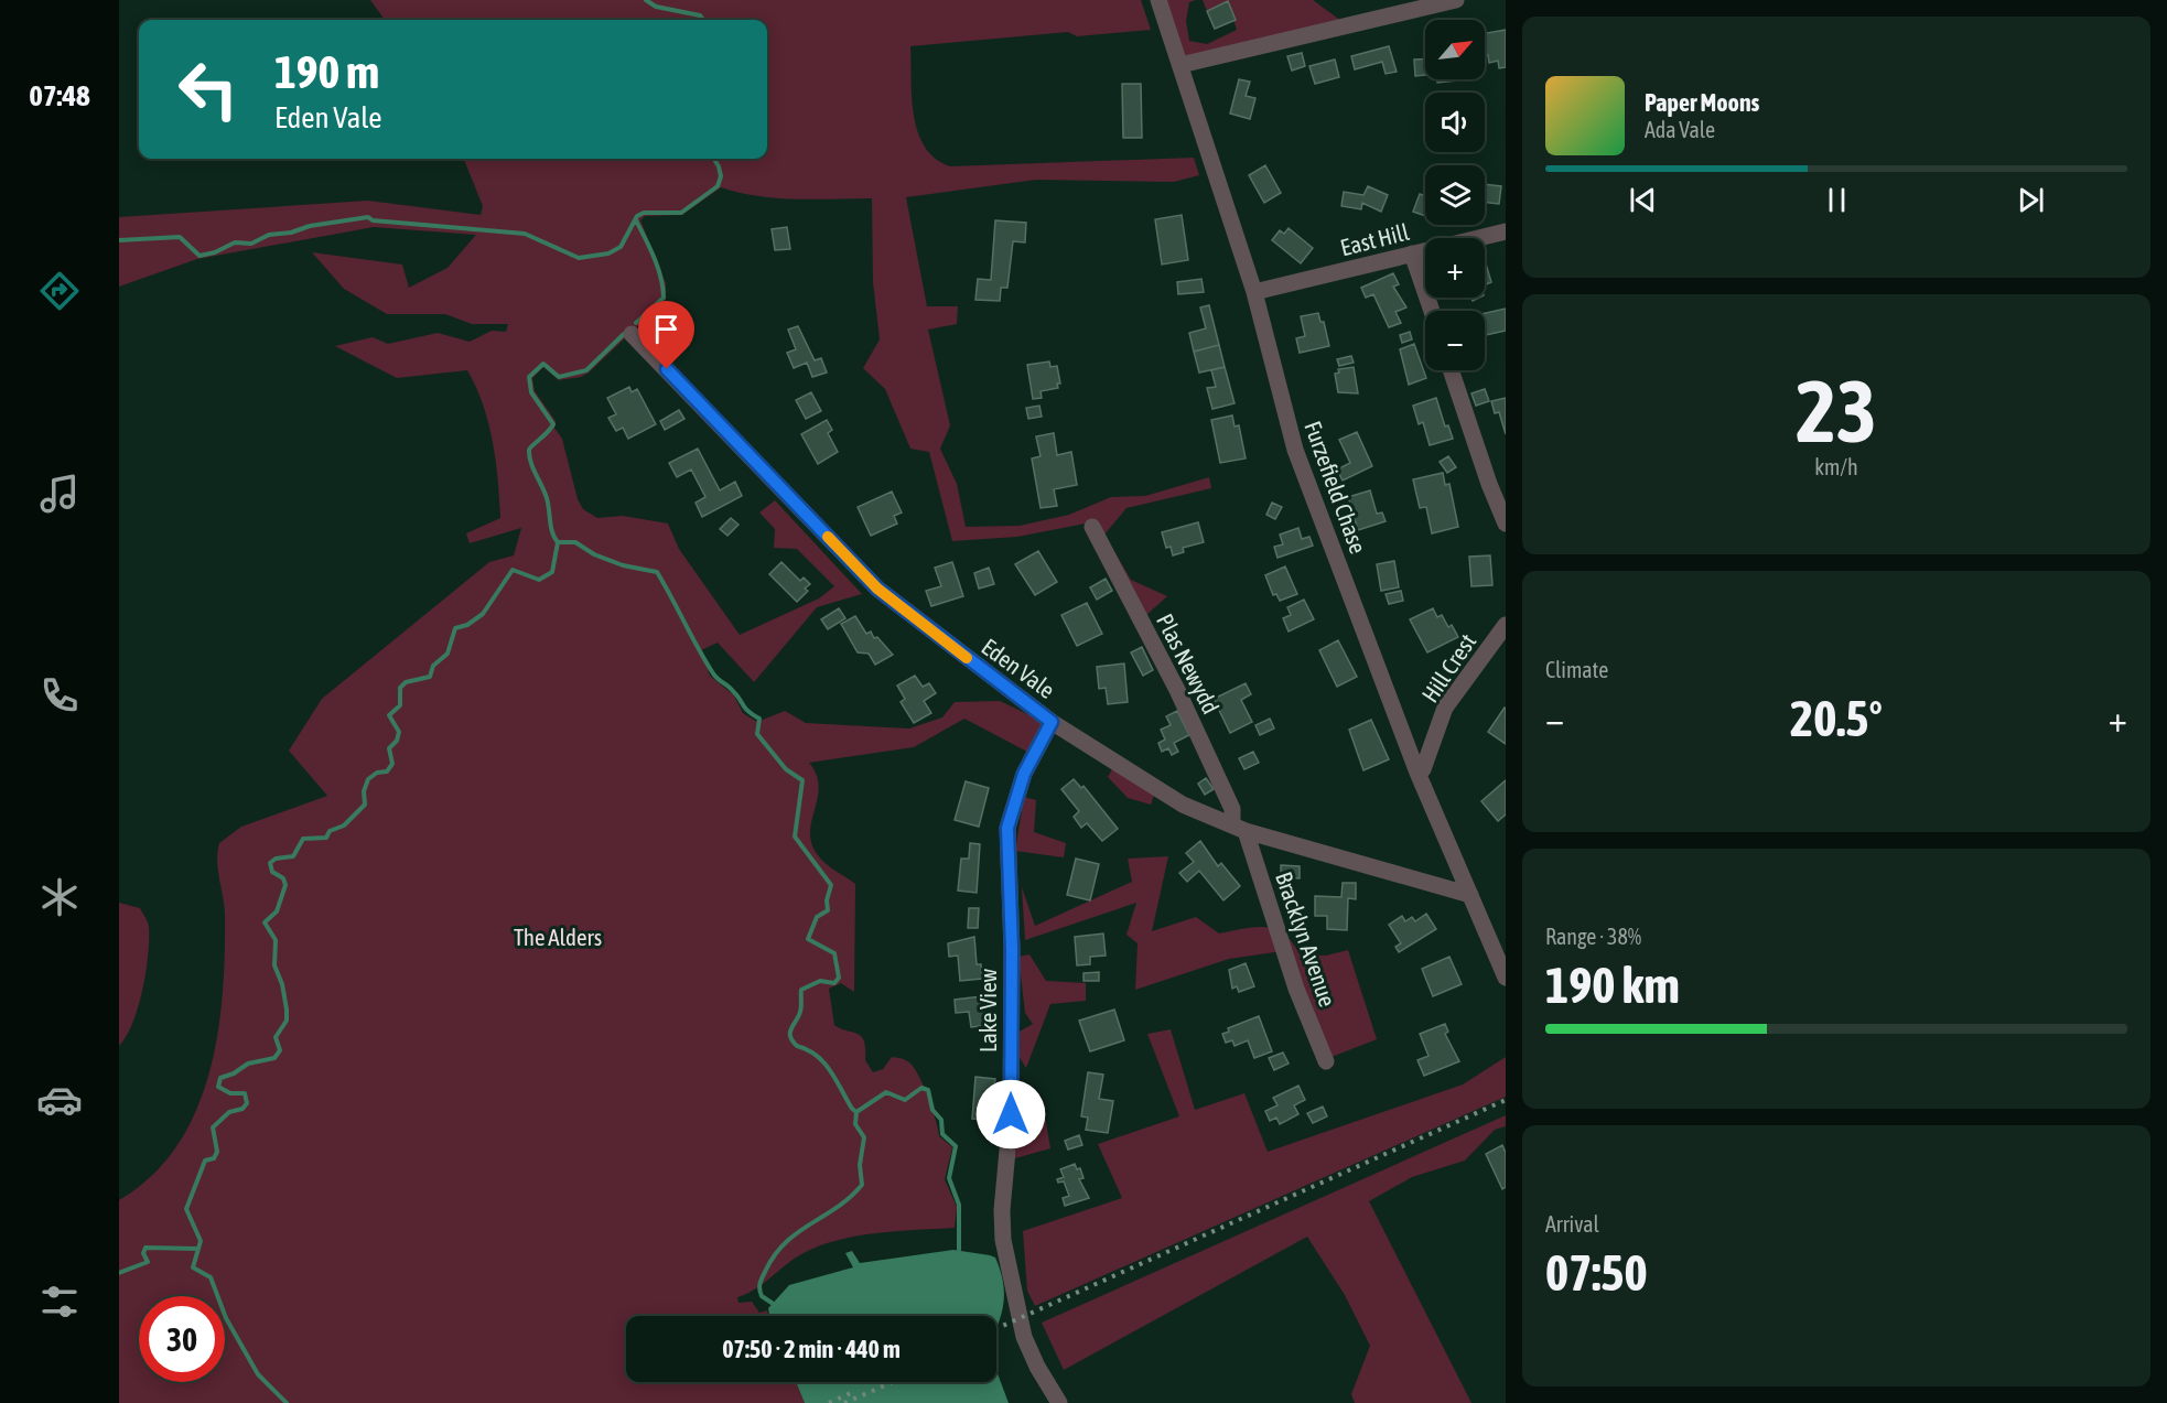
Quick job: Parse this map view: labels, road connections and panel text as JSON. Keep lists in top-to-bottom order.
{
  "streets": {
    "street": [
      "East Hill",
      "Furzefield Chase",
      "Plas Newydd",
      "Eden Vale",
      "Hill Crest",
      "Bracklyn Avenue",
      "Lake View"
    ]
  },
  "crossings": [
    ["East Hill", "Furzefield Chase"],
    ["Furzefield Chase", "Eden Vale"],
    ["Furzefield Chase", "Hill Crest"],
    ["Plas Newydd", "Eden Vale"],
    ["Plas Newydd", "Bracklyn Avenue"],
    ["Eden Vale", "Bracklyn Avenue"],
    ["Eden Vale", "Lake View"]
  ],
  "parks": ["The Alders"],
  "north": "top right",
  "page": {
    "tabs": "07:48",
    "map_buttons": ["+", "−"],
    "turn": ["190 m", "Eden Vale"],
    "song": ["Paper Moons", "Ada Vale"],
    "tile": [
      ["23", "km/h"],
      "Climate",
      ["Range · 38%", "190 km"],
      ["Arrival", "07:50"]
    ],
    "heat": ["−", "20.5°", "+"],
    "limit": "30",
    "trip": "07:50 · 2 min · 440 m"
  }
}
